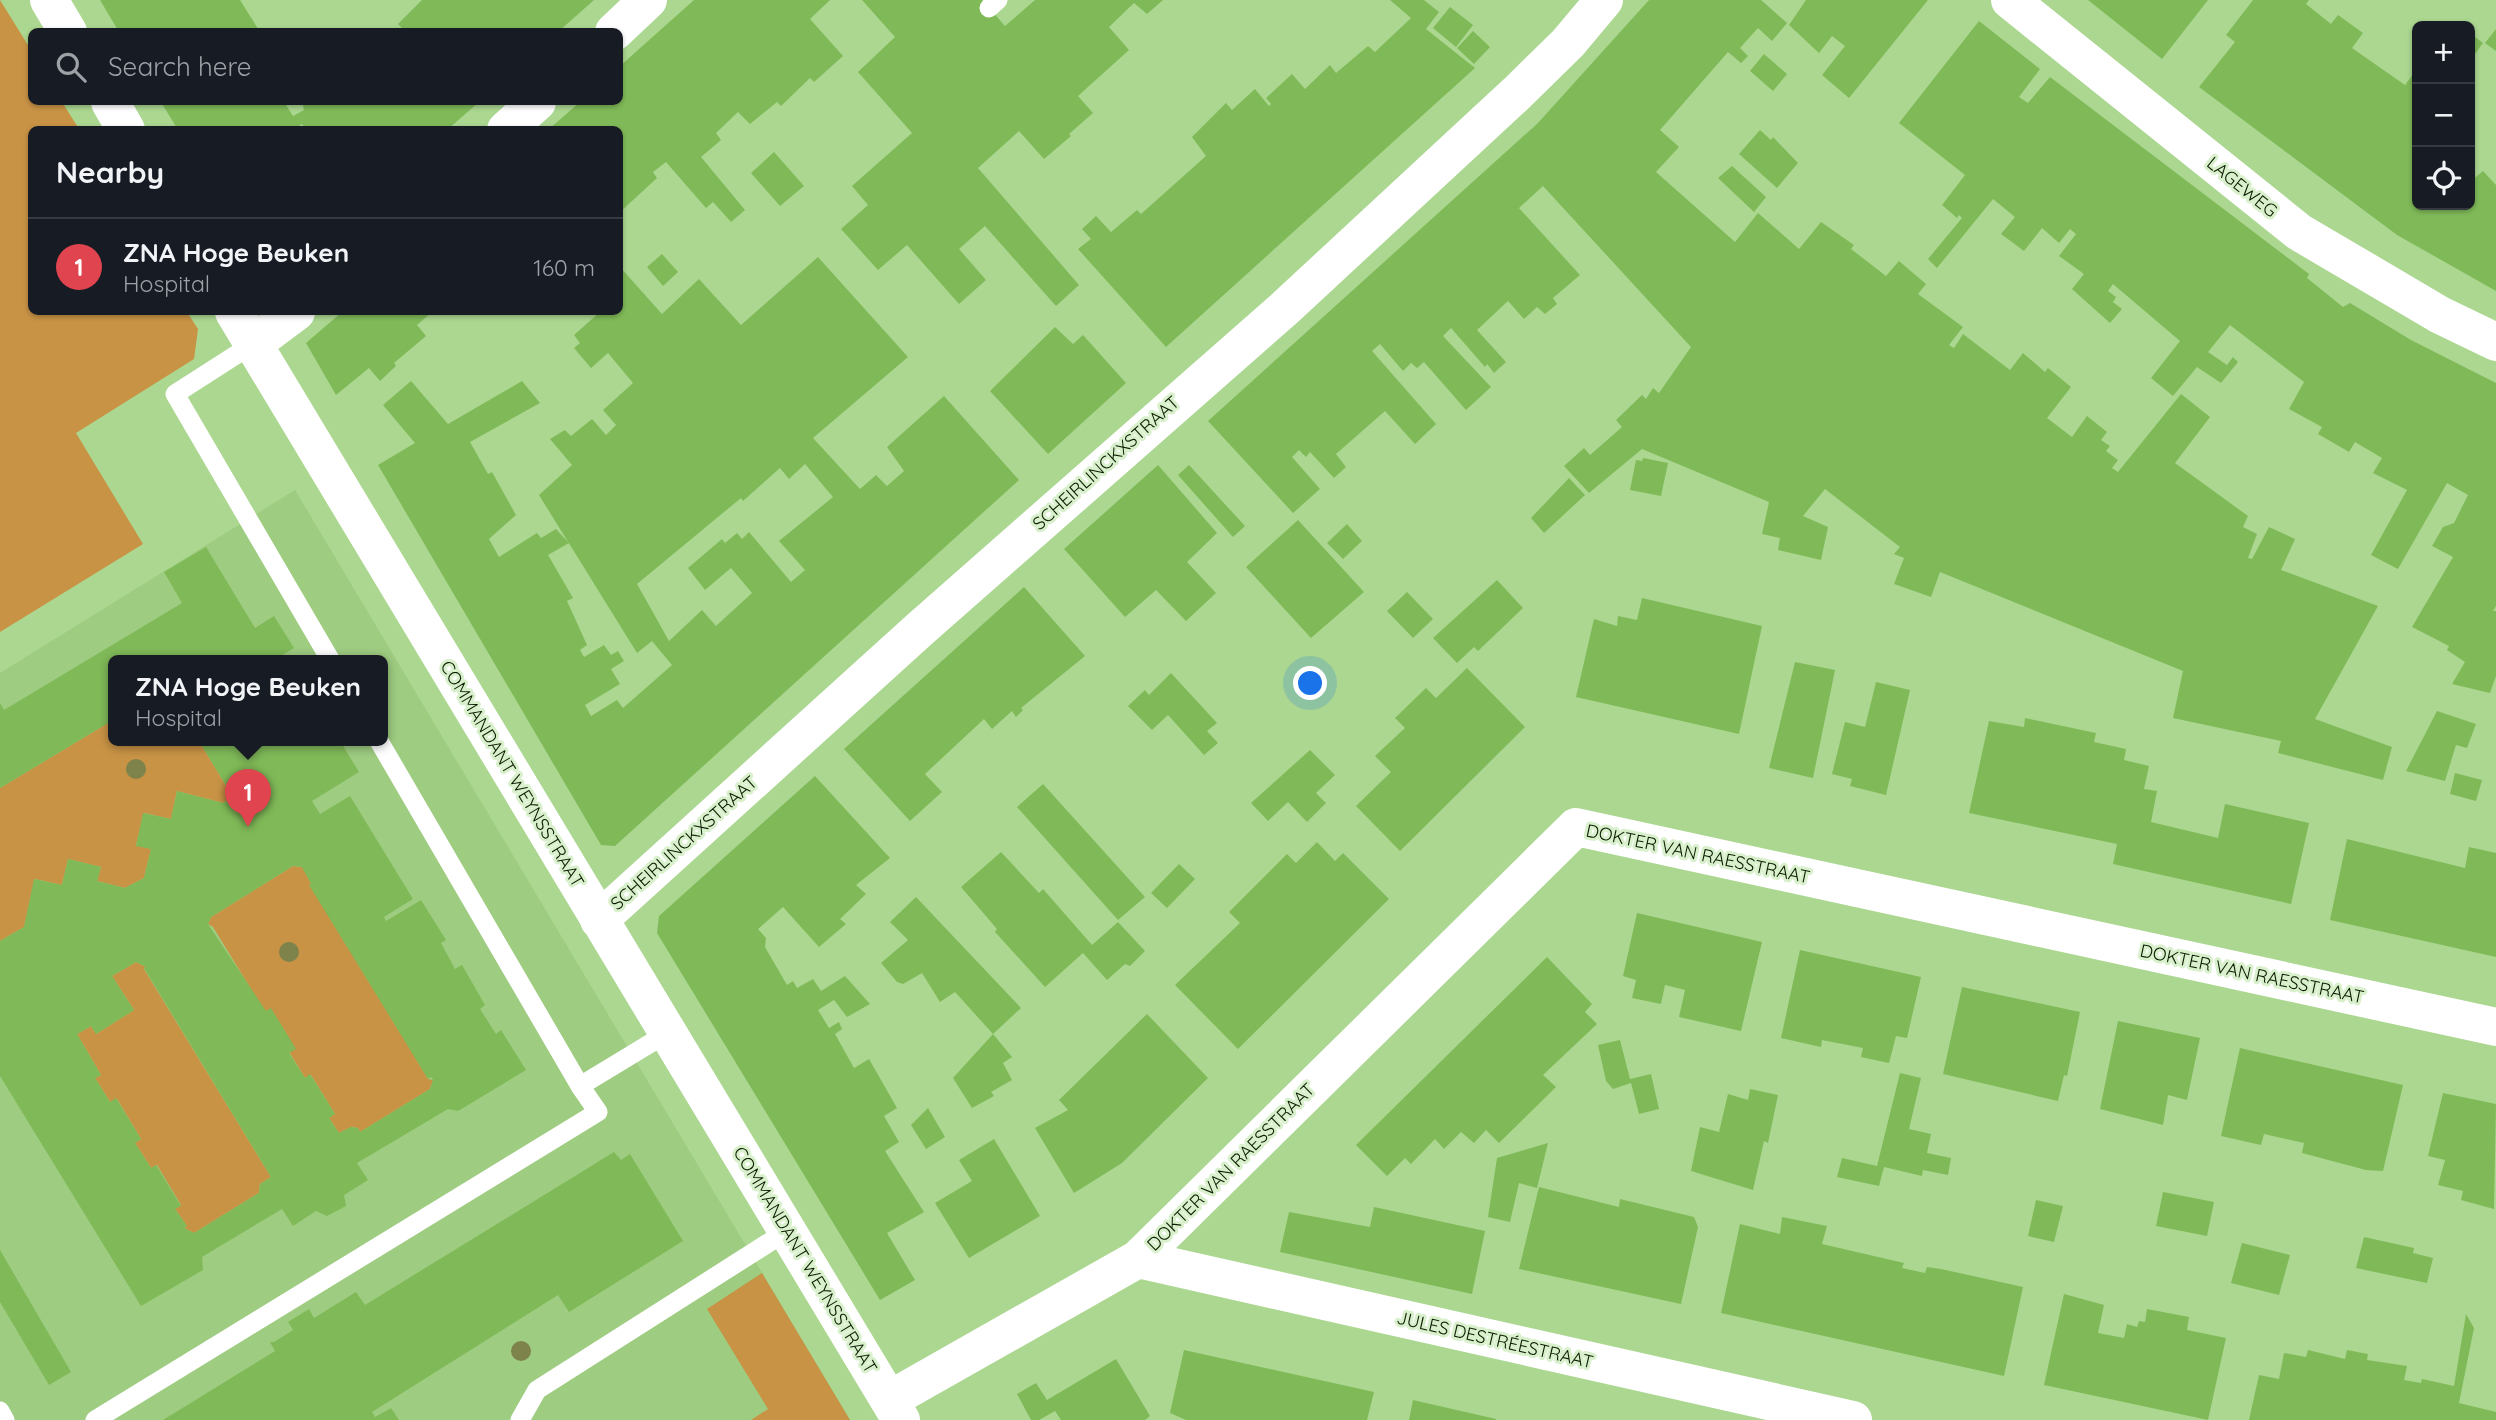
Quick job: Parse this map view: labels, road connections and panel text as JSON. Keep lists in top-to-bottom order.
{
  "streets": {
    "street": [
      "LAGEWEG",
      "SCHEIRLINCKXSTRAAT",
      "COMMANDANT WEYNSSTRAAT",
      "DOKTER VAN RAESSTRAAT",
      "JULES DESTRÉESTRAAT"
    ]
  },
  "crossings": [
    ["SCHEIRLINCKXSTRAAT", "COMMANDANT WEYNSSTRAAT"],
    ["COMMANDANT WEYNSSTRAAT", "DOKTER VAN RAESSTRAAT"],
    ["DOKTER VAN RAESSTRAAT", "JULES DESTRÉESTRAAT"]
  ],
  "page": {
    "map_buttons": ["+", "−"],
    "search": "Search here",
    "heading": "Nearby",
    "list": [
      {
        "mark": "1",
        "name": "ZNA Hoge Beuken",
        "note": "Hospital",
        "value": "160 m"
      }
    ],
    "popup": ["ZNA Hoge Beuken", "Hospital"],
    "pins": "1"
  }
}
